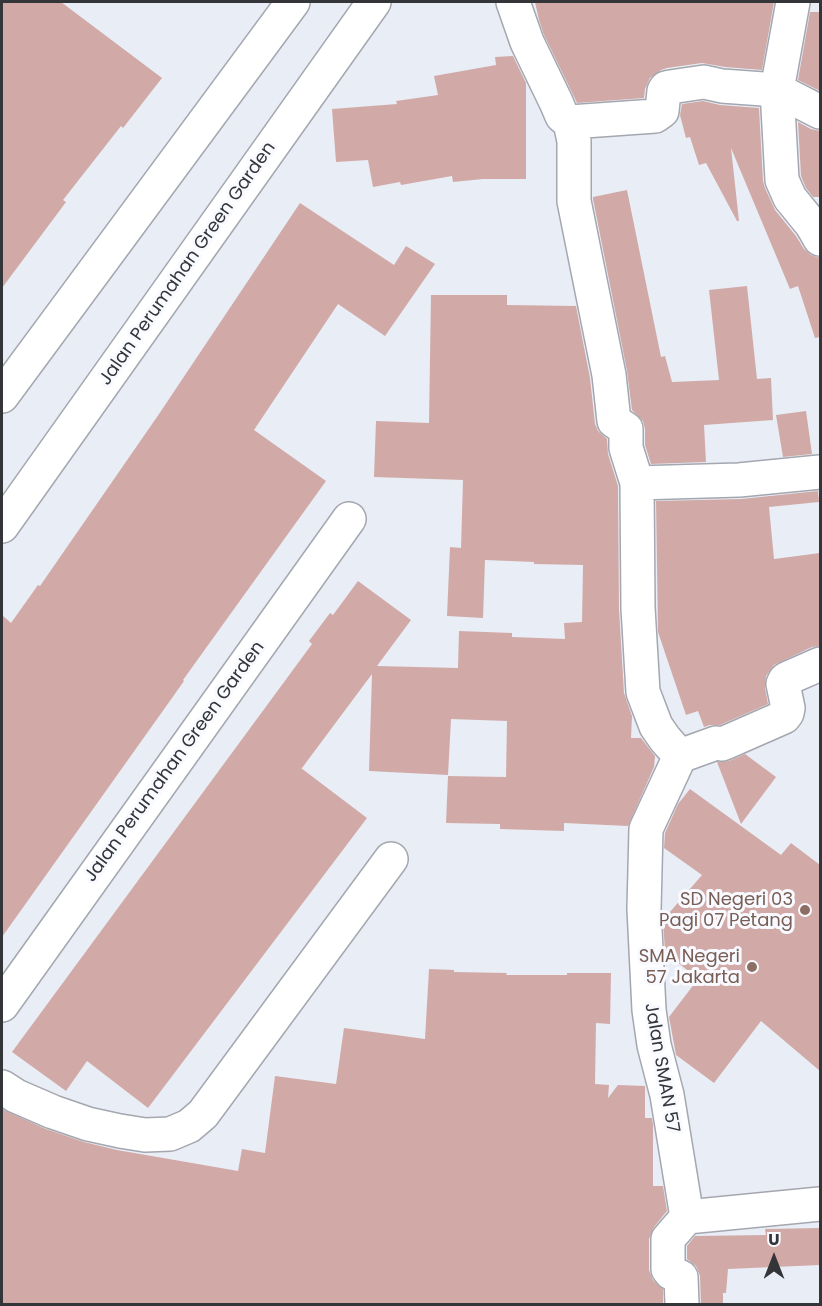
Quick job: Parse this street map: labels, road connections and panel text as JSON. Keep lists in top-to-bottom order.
{
  "streets": {
    "street": ["Jalan Perumahan Green Garden", "Jalan SMAN 57"]
  },
  "places": ["SD Negeri 03 Pagi 07 Petang", "SMA Negeri 57 Jakarta"],
  "north": "top"
}
